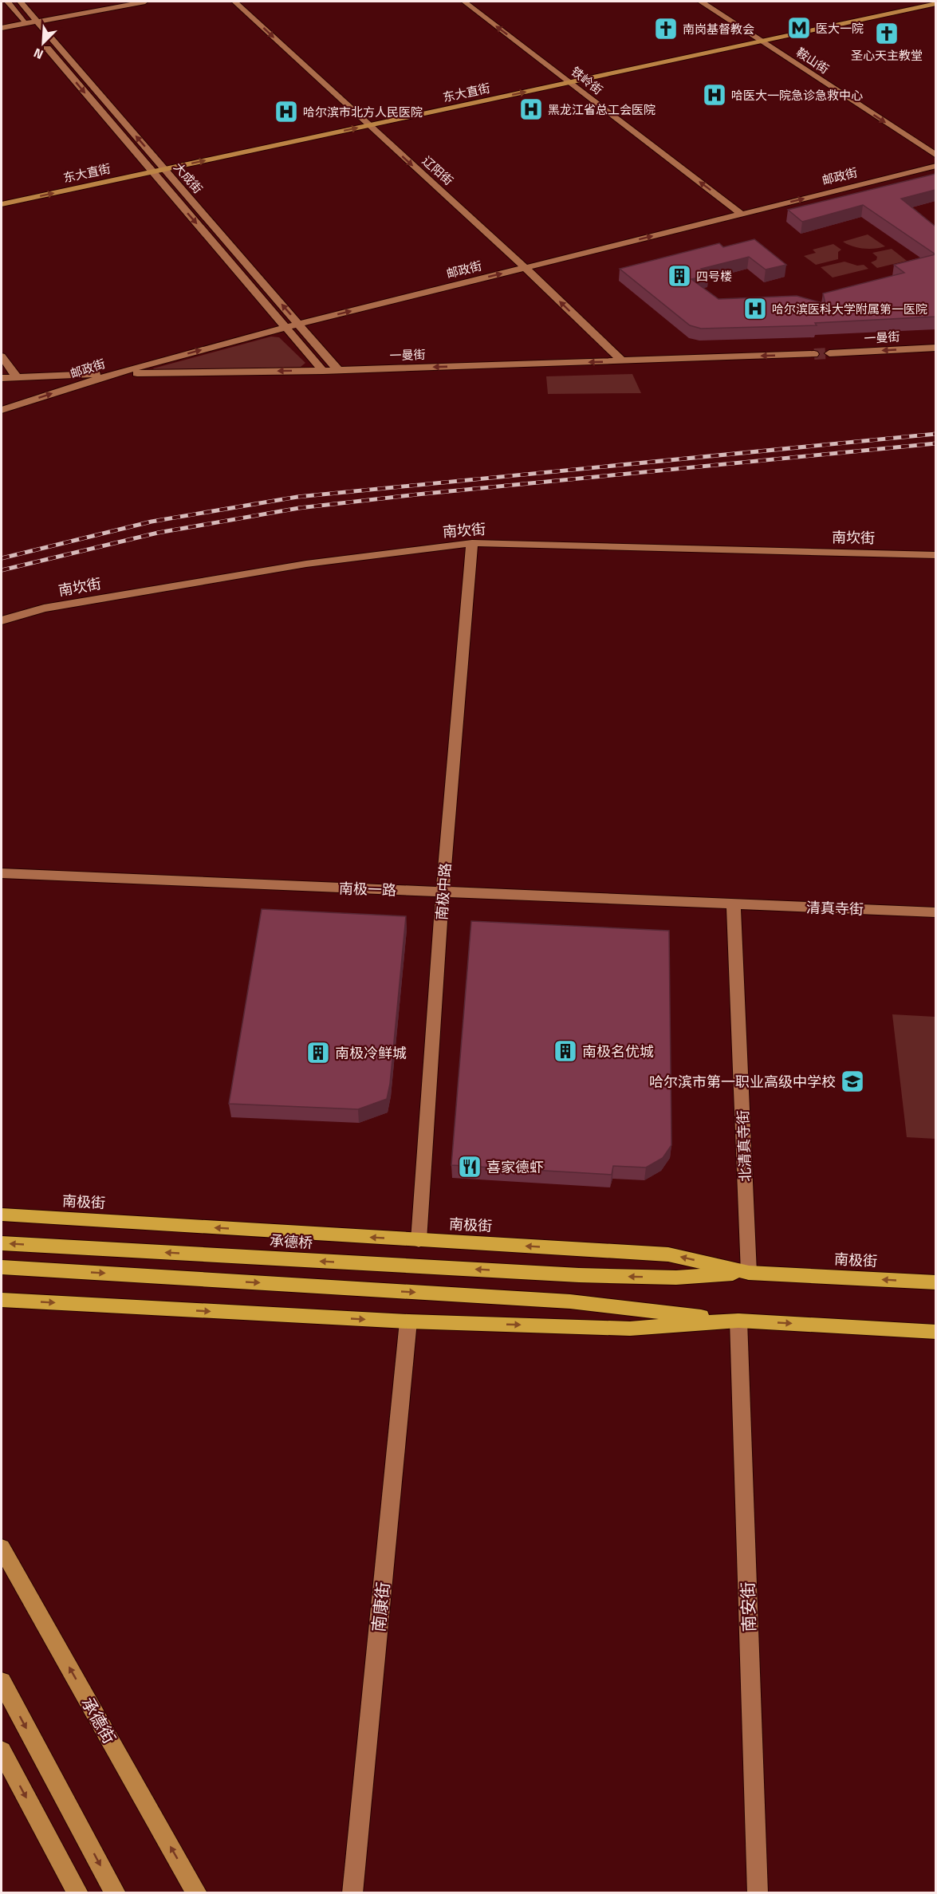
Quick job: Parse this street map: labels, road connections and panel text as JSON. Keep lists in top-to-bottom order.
{
  "streets": {
    "highway": ["南极街", "承德桥"],
    "main road": ["东大直街", "承德街"],
    "street": [
      "鞍山街",
      "铁岭街",
      "辽阳街",
      "邮政街",
      "大成街",
      "一曼街",
      "南坎街",
      "南极一路",
      "南极中路",
      "清真寺街",
      "北清真寺街",
      "南康街",
      "南安街"
    ]
  },
  "crossings": [
    ["鞍山街", "东大直街"],
    ["铁岭街", "东大直街"],
    ["铁岭街", "邮政街"],
    ["东大直街", "辽阳街"],
    ["东大直街", "大成街"],
    ["辽阳街", "邮政街"],
    ["辽阳街", "一曼街"],
    ["邮政街", "大成街"],
    ["邮政街", "一曼街"],
    ["大成街", "一曼街"],
    ["南坎街", "南极中路"],
    ["南极一路", "南极中路"],
    ["南极一路", "清真寺街"],
    ["南极一路", "北清真寺街"],
    ["南极中路", "南极街"],
    ["清真寺街", "北清真寺街"],
    ["北清真寺街", "南极街"],
    ["北清真寺街", "承德桥"],
    ["南极街", "承德桥"]
  ],
  "one_way": [
    "鞍山街",
    "铁岭街",
    "邮政街",
    "一曼街"
  ],
  "places": {
    "metro station": ["医大一院"],
    "church": ["南岗基督教会", "圣心天主教堂"],
    "hospital": [
      "哈医大一院急诊急救中心",
      "黑龙江省总工会医院",
      "哈尔滨市北方人民医院",
      "哈尔滨医科大学附属第一医院"
    ],
    "building": ["四号楼", "南极名优城", "南极冷鲜城"],
    "school or university": ["哈尔滨市第一职业高级中学校"],
    "restaurant": ["喜家德虾"]
  },
  "north": "bottom left"
}
